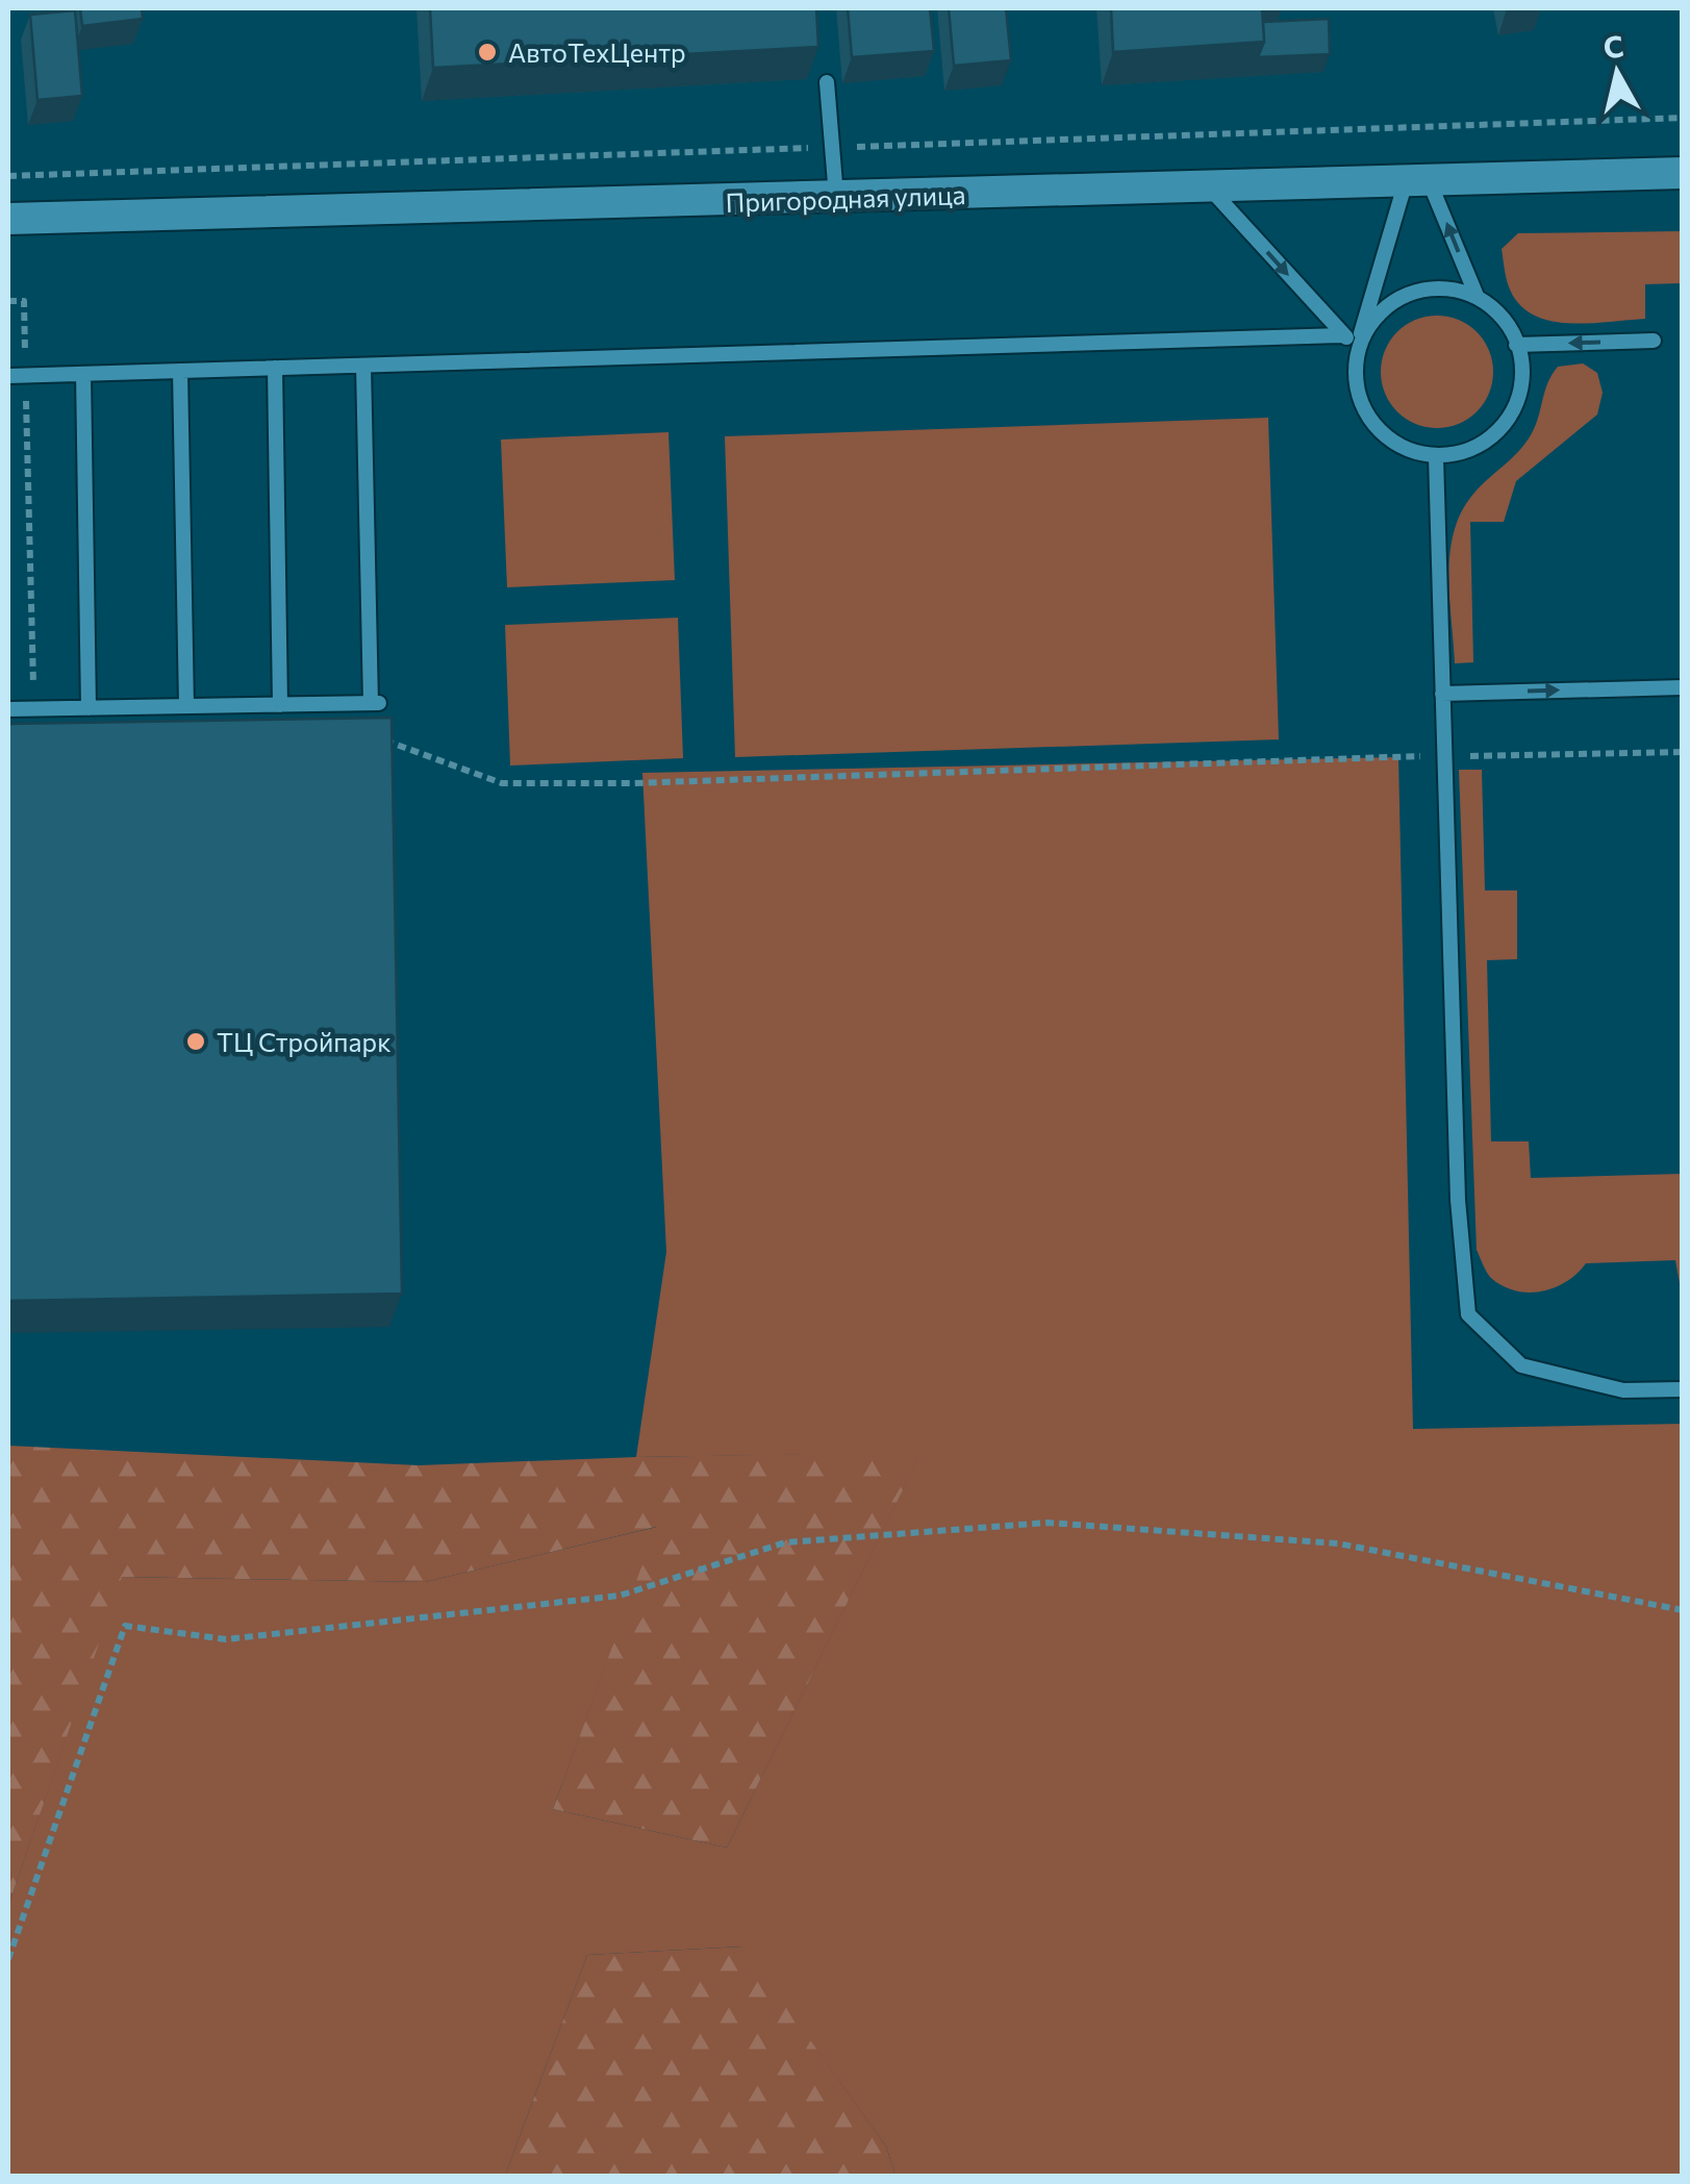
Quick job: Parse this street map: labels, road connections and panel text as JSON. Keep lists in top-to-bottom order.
{
  "streets": {
    "street": ["Пригородная улица"]
  },
  "places": ["АвтоТехЦентр", "ТЦ Стройпарк"],
  "north": "top"
}
